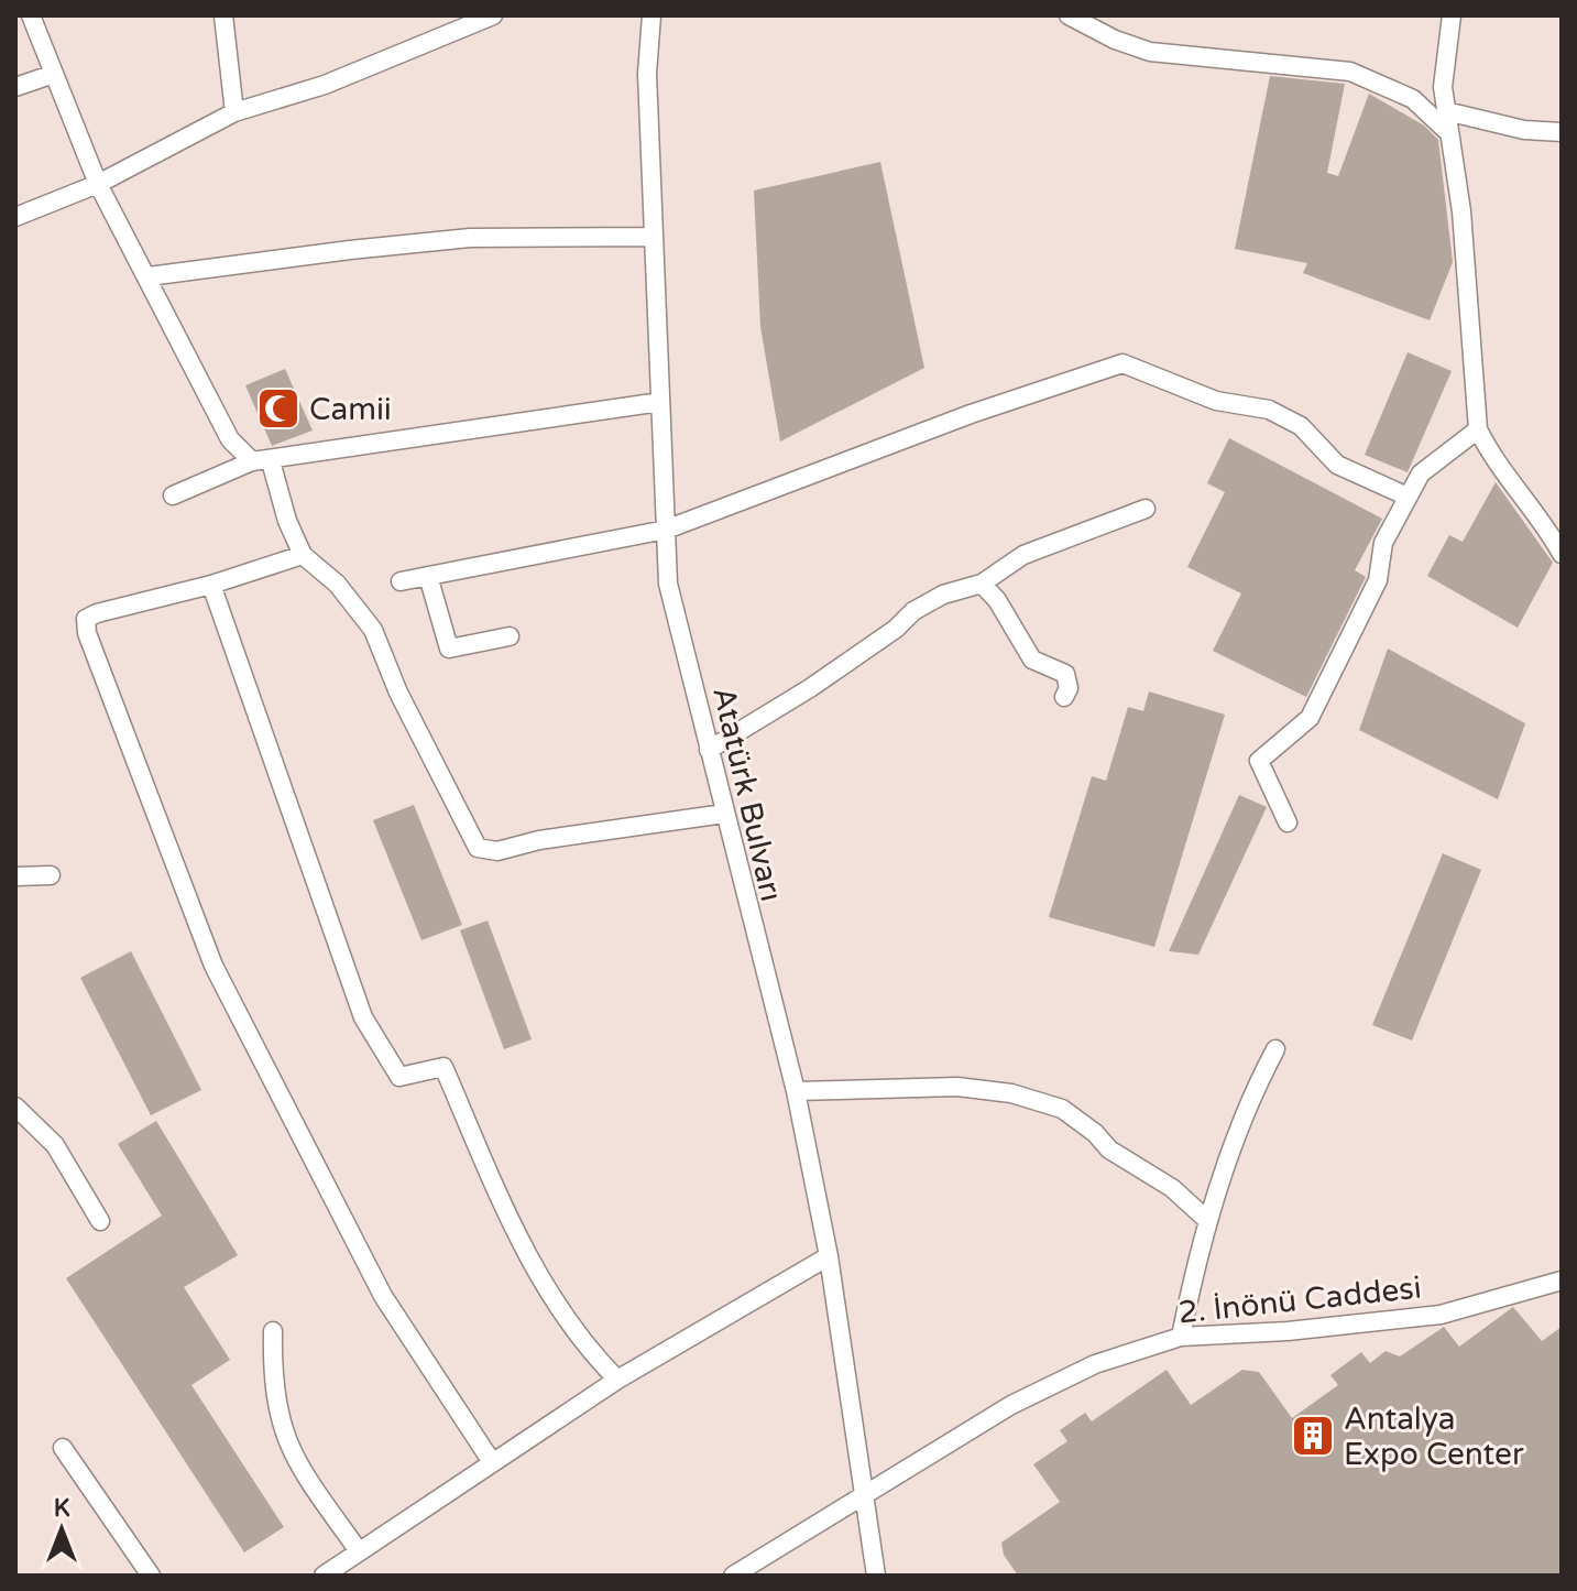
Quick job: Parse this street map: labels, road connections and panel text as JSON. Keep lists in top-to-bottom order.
{
  "streets": {
    "street": ["Atatürk Bulvarı", "2. İnönü Caddesi"]
  },
  "crossings": [
    ["Atatürk Bulvarı", "2. İnönü Caddesi"]
  ],
  "places": {
    "mosque": ["Camii"],
    "building": ["Antalya Expo Center"]
  },
  "north": "top"
}
